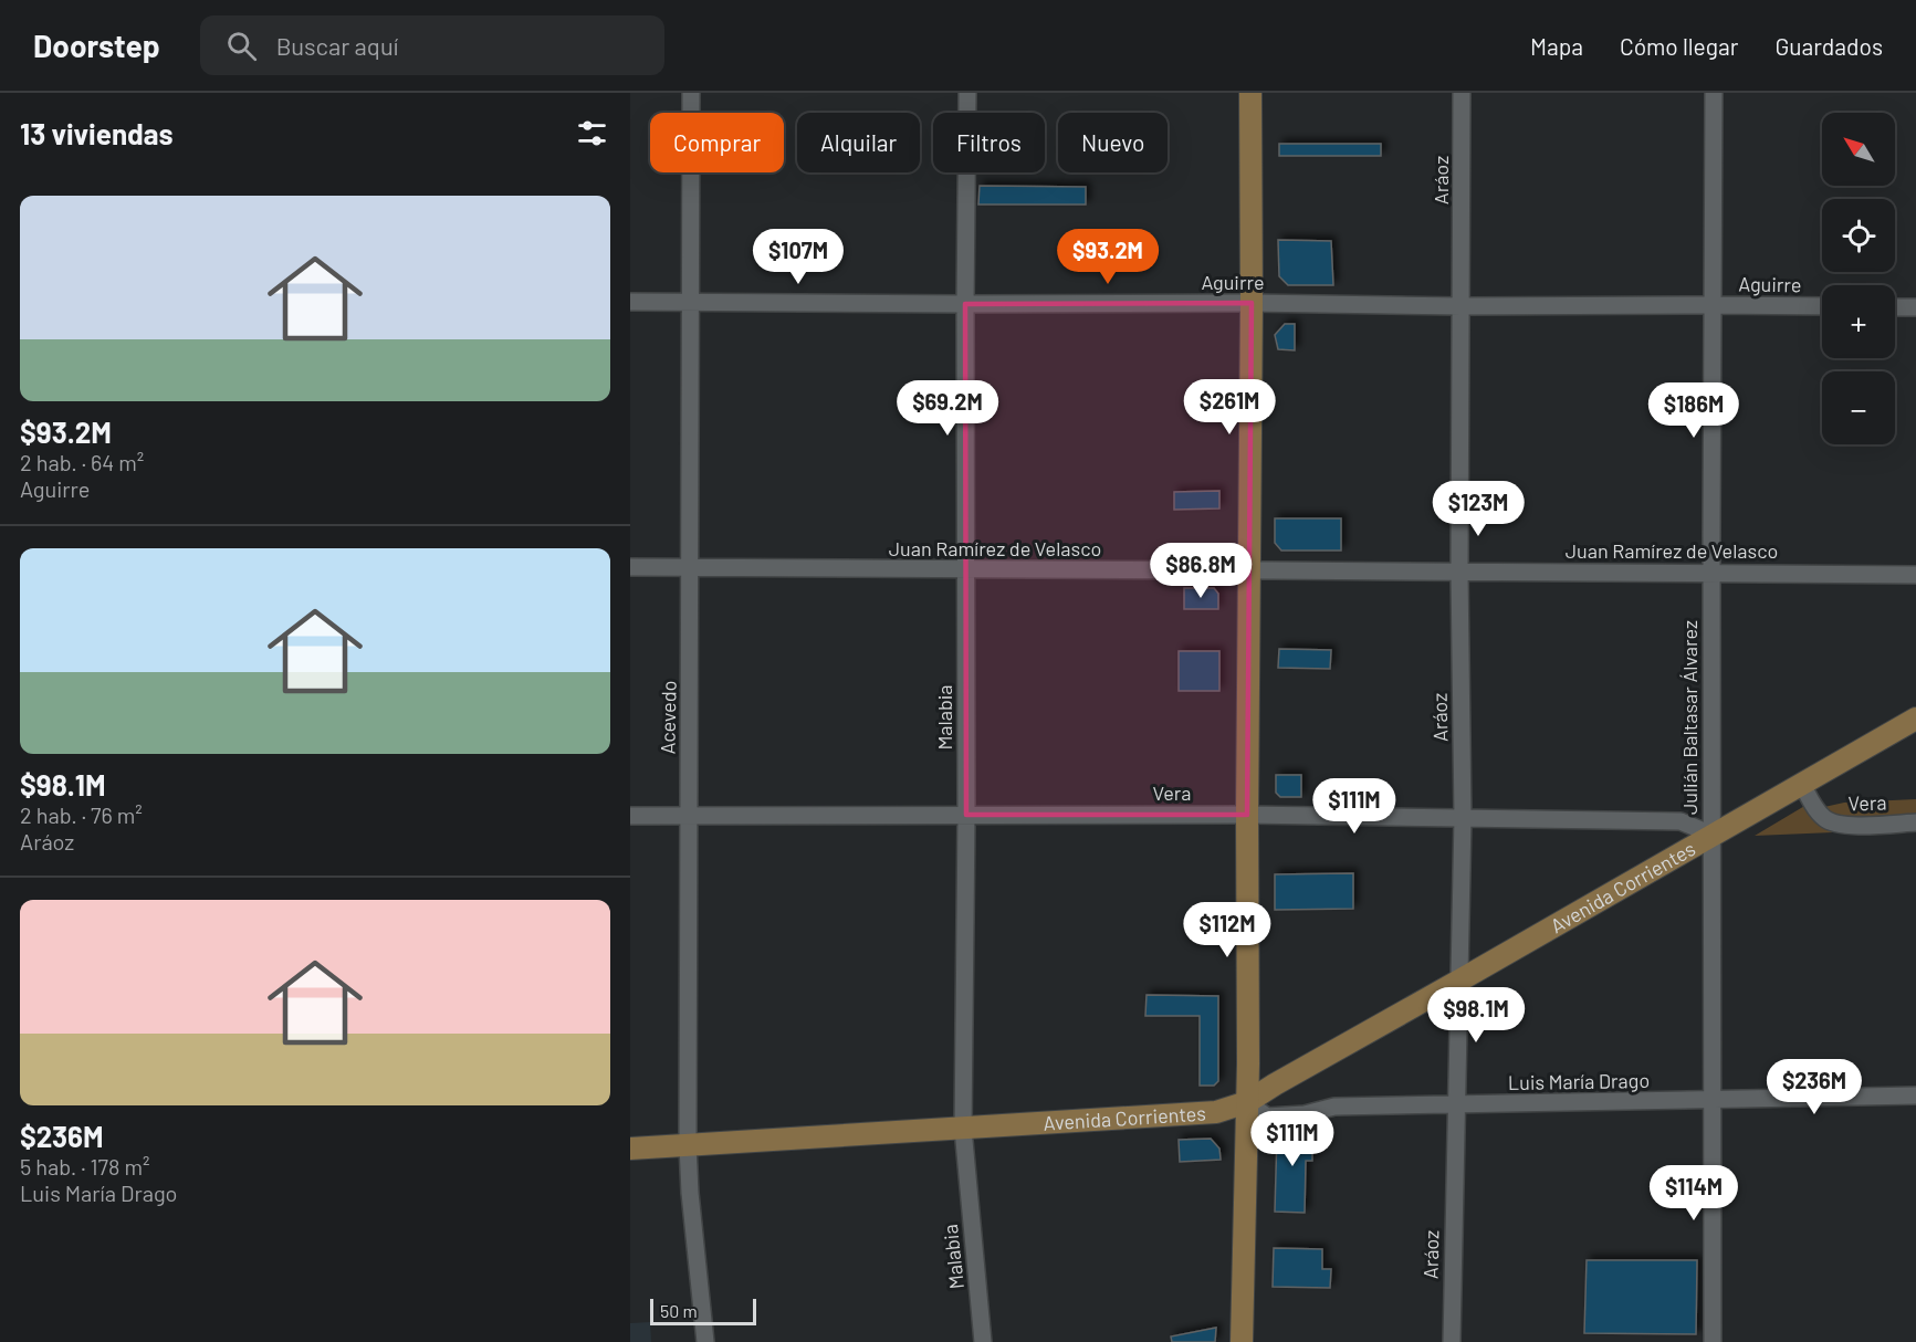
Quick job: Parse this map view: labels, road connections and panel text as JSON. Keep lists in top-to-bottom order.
{
  "streets": {
    "main road": ["Avenida Corrientes"],
    "street": [
      "Aráoz",
      "Aguirre",
      "Juan Ramírez de Velasco",
      "Acevedo",
      "Malabia",
      "Julián Baltasar Álvarez",
      "Vera",
      "Luis María Drago"
    ]
  },
  "crossings": [
    ["Aráoz", "Aguirre"],
    ["Aráoz", "Juan Ramírez de Velasco"],
    ["Aráoz", "Vera"],
    ["Aráoz", "Avenida Corrientes"],
    ["Aráoz", "Luis María Drago"],
    ["Aguirre", "Acevedo"],
    ["Aguirre", "Malabia"],
    ["Aguirre", "Julián Baltasar Álvarez"],
    ["Juan Ramírez de Velasco", "Acevedo"],
    ["Juan Ramírez de Velasco", "Malabia"],
    ["Juan Ramírez de Velasco", "Julián Baltasar Álvarez"],
    ["Acevedo", "Vera"],
    ["Acevedo", "Avenida Corrientes"],
    ["Malabia", "Vera"],
    ["Malabia", "Avenida Corrientes"],
    ["Julián Baltasar Álvarez", "Vera"],
    ["Julián Baltasar Álvarez", "Avenida Corrientes"],
    ["Julián Baltasar Álvarez", "Luis María Drago"],
    ["Vera", "Avenida Corrientes"],
    ["Avenida Corrientes", "Luis María Drago"]
  ],
  "scale_bar": "50 m",
  "north": "top left",
  "page": {
    "header": "Doorstep",
    "search": "Buscar aquí",
    "nav": ["Mapa", "Cómo llegar", "Guardados"],
    "heading": "13 viviendas",
    "map_buttons": ["+", "−"],
    "chip": [
      "Comprar",
      "Alquilar",
      "Filtros",
      "Nuevo"
    ],
    "list": [
      {
        "name": "$93.2M",
        "note": "2 hab. · 64 m² · Aguirre"
      },
      {
        "name": "$98.1M",
        "note": "2 hab. · 76 m² · Aráoz"
      },
      {
        "name": "$236M",
        "note": "5 hab. · 178 m² · Luis María Drago"
      }
    ],
    "price": [
      "$107M",
      "$93.2M",
      "$261M",
      "$69.2M",
      "$186M",
      "$123M",
      "$86.8M",
      "$111M",
      "$112M",
      "$98.1M",
      "$236M",
      "$111M",
      "$114M"
    ],
    "scale": "50 m"
  }
}
